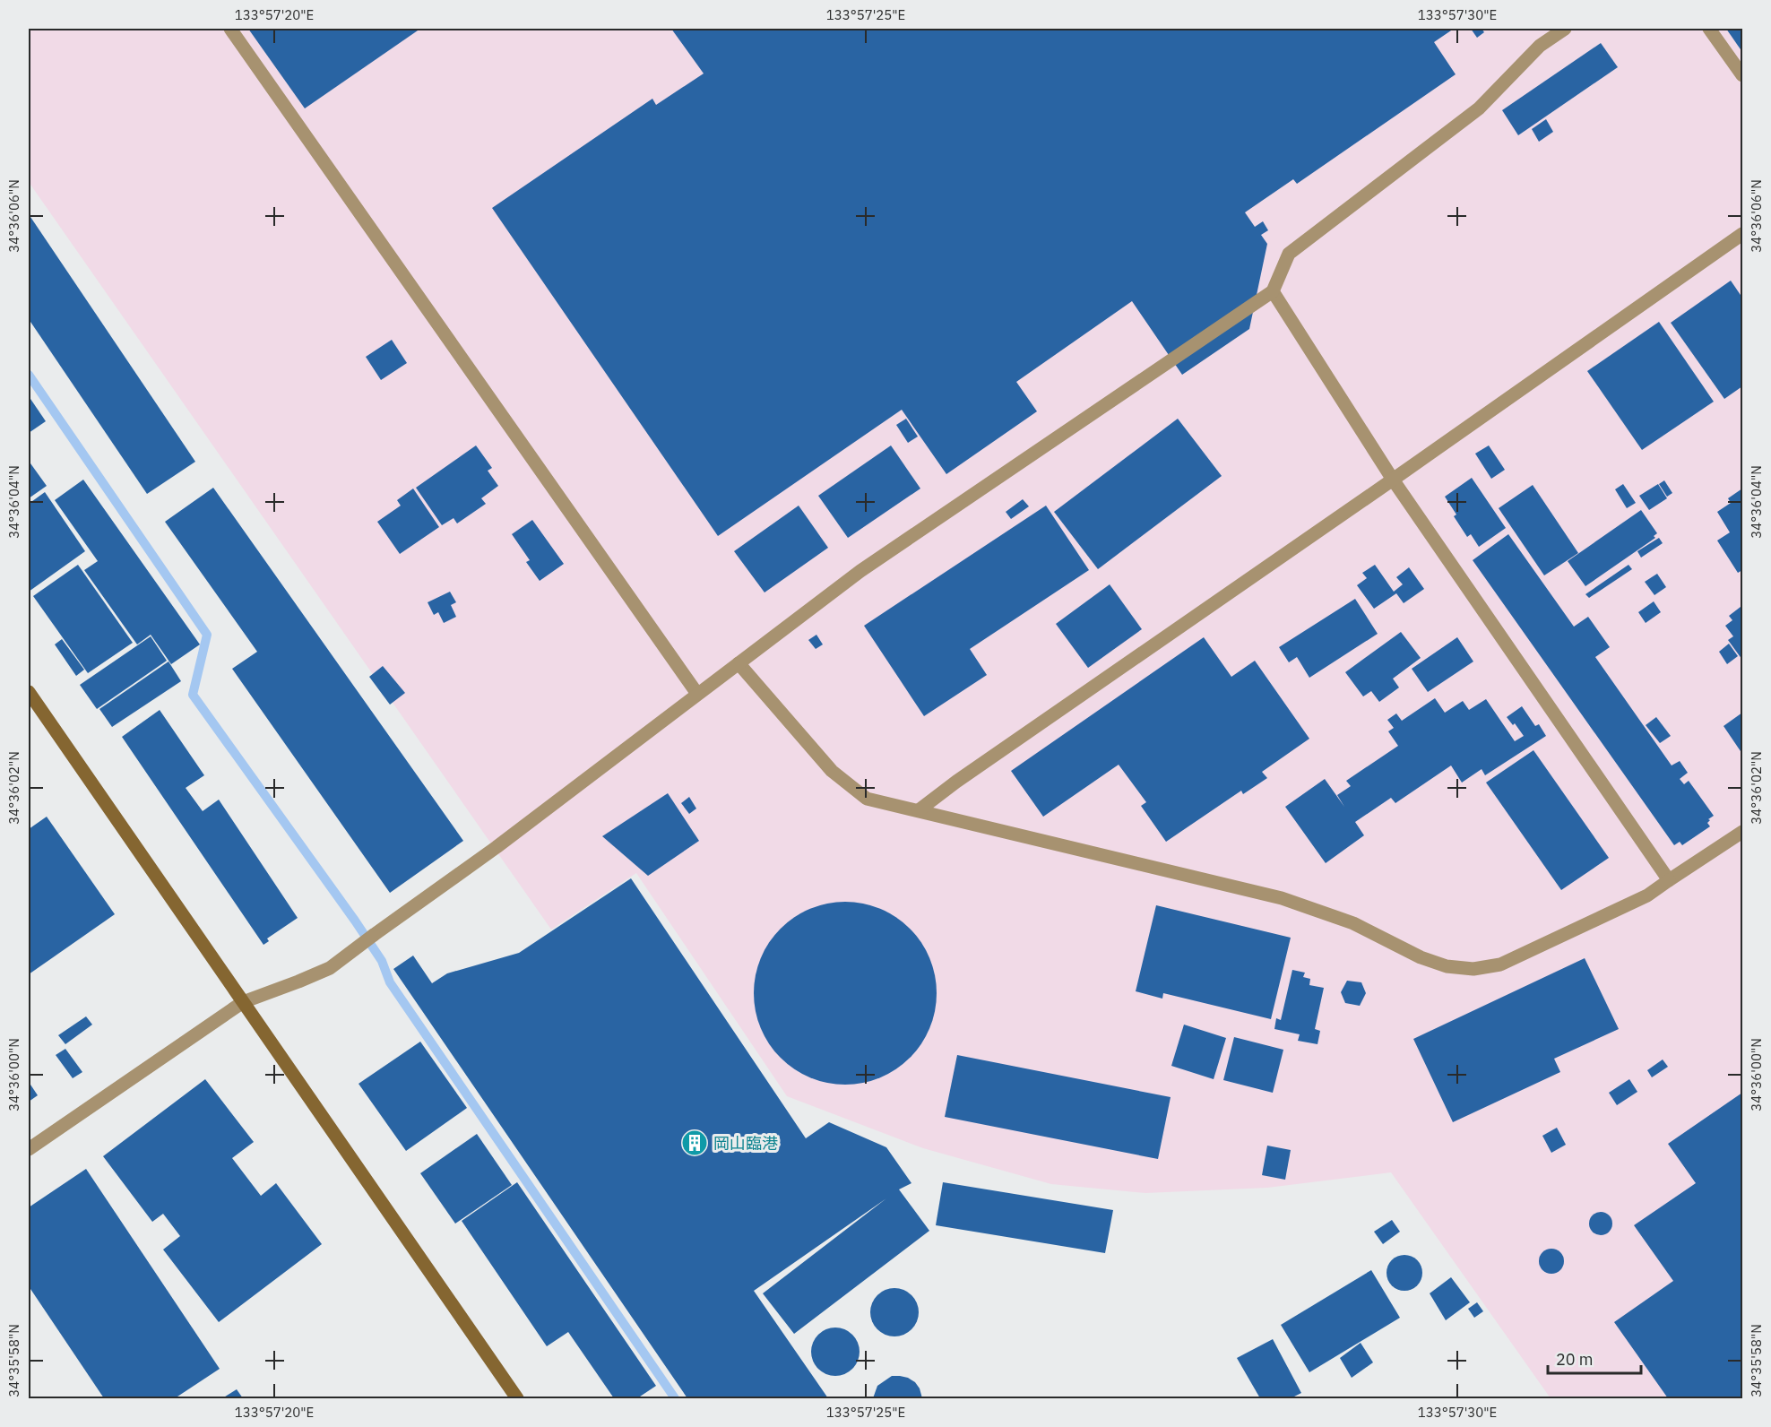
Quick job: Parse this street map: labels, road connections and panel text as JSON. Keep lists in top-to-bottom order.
{
  "places": {
    "building": ["岡山臨港"]
  },
  "scale_bar": "20 m",
  "coordinates": [
    "133°57'20\"E",
    "133°57'25\"E",
    "133°57'30\"E",
    "34°36'06\"N",
    "34°36'04\"N",
    "34°36'02\"N",
    "34°36'00\"N",
    "34°35'58\"N"
  ]
}
